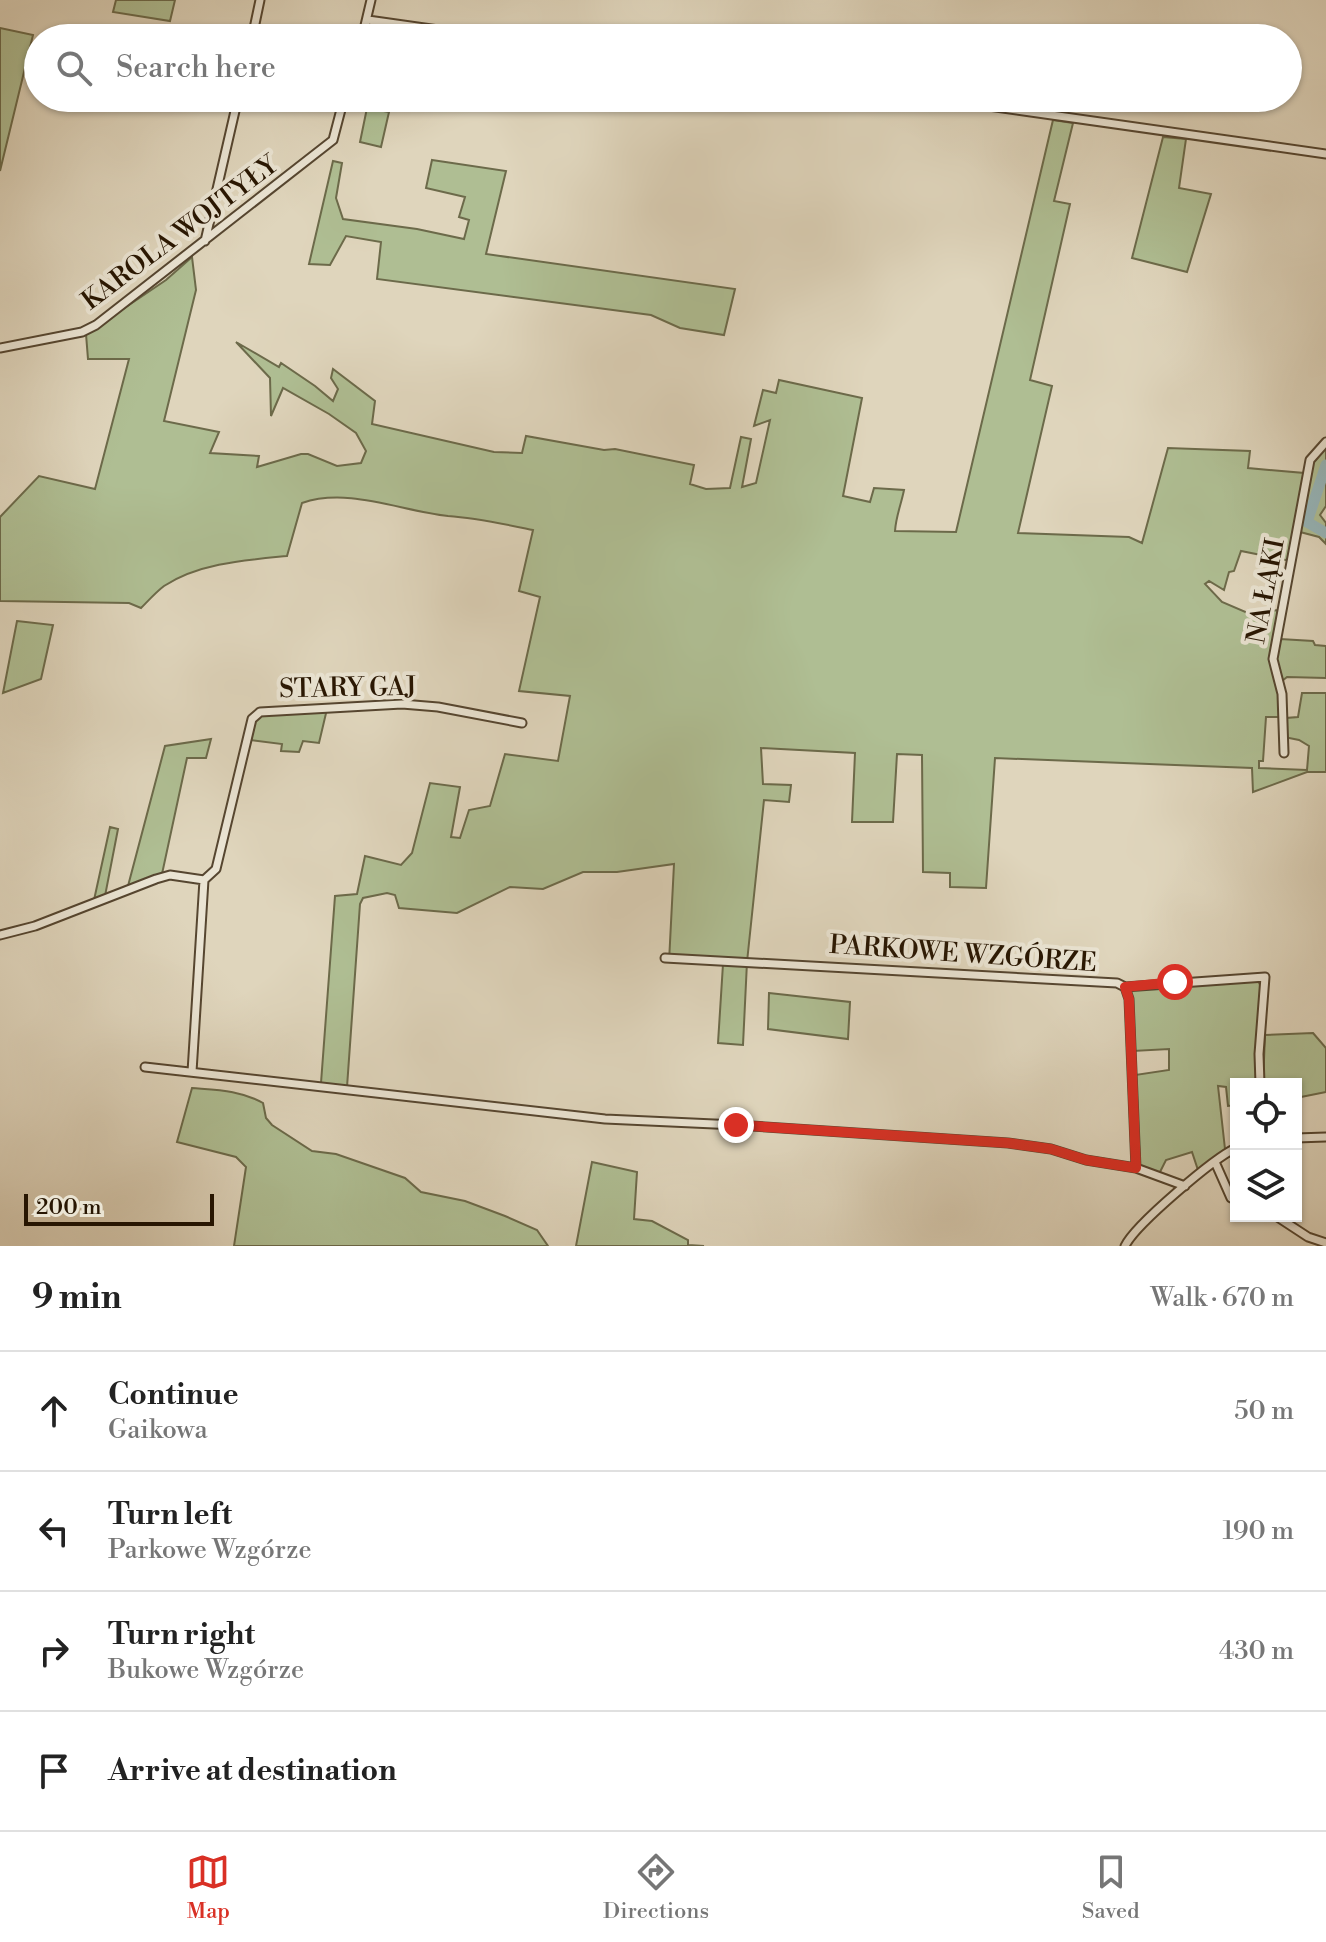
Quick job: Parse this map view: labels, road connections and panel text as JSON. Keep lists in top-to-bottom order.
{
  "streets": {
    "street": [
      "KAROLA WOJTYŁY",
      "NA ŁĄKI",
      "STARY GAJ",
      "PARKOWE WZGÓRZE"
    ]
  },
  "scale_bar": "200 m",
  "page": {
    "search": "Search here",
    "scale": "200 m",
    "heading": ["9 min", "Walk · 670 m"],
    "list": [
      ["Continue", "Gaikowa", "50 m"],
      ["Turn left", "Parkowe Wzgórze", "190 m"],
      ["Turn right", "Bukowe Wzgórze", "430 m"],
      "Arrive at destination"
    ],
    "nav": ["Map", "Directions", "Saved"]
  }
}
